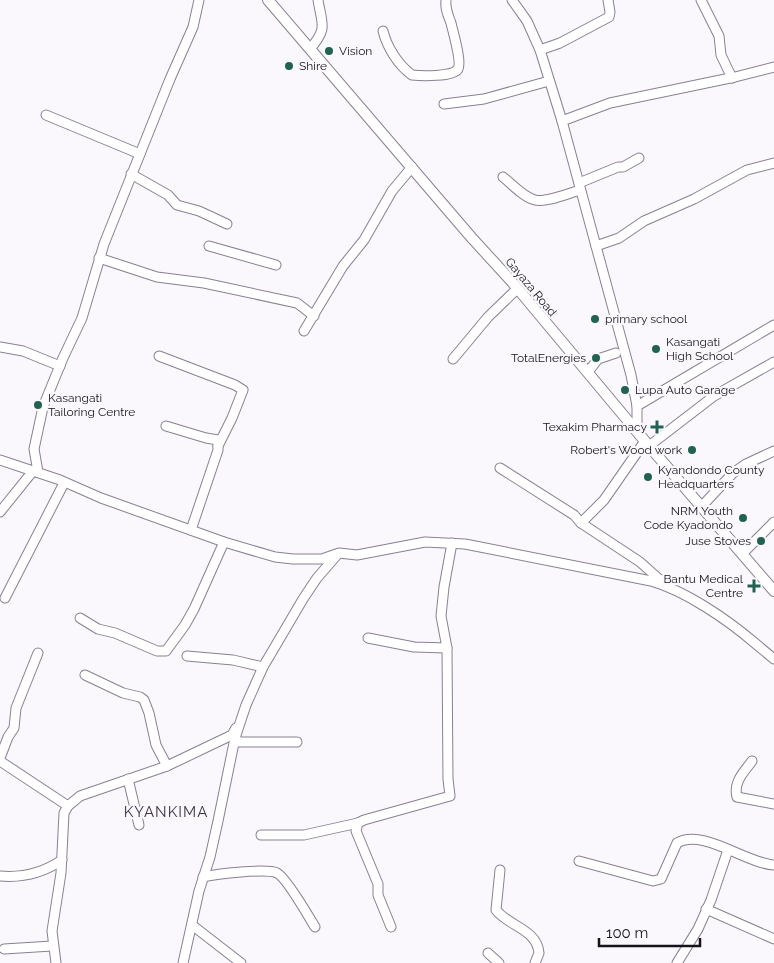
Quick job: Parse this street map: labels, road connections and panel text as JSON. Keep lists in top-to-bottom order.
{
  "streets": {
    "main road": ["Gayaza Road"]
  },
  "districts": ["KYANKIMA"],
  "places": {
    "other": [
      "Vision",
      "Shire",
      "primary school",
      "Kasangati High School",
      "TotalEnergies",
      "Lupa Auto Garage",
      "Kasangati Tailoring Centre",
      "Robert's Wood work",
      "Kyandondo County Headquarters",
      "NRM Youth Code Kyadondo",
      "Juse Stoves"
    ],
    "health": ["Texakim Pharmacy", "Bantu Medical Centre"]
  },
  "scale_bar": "100 m"
}
